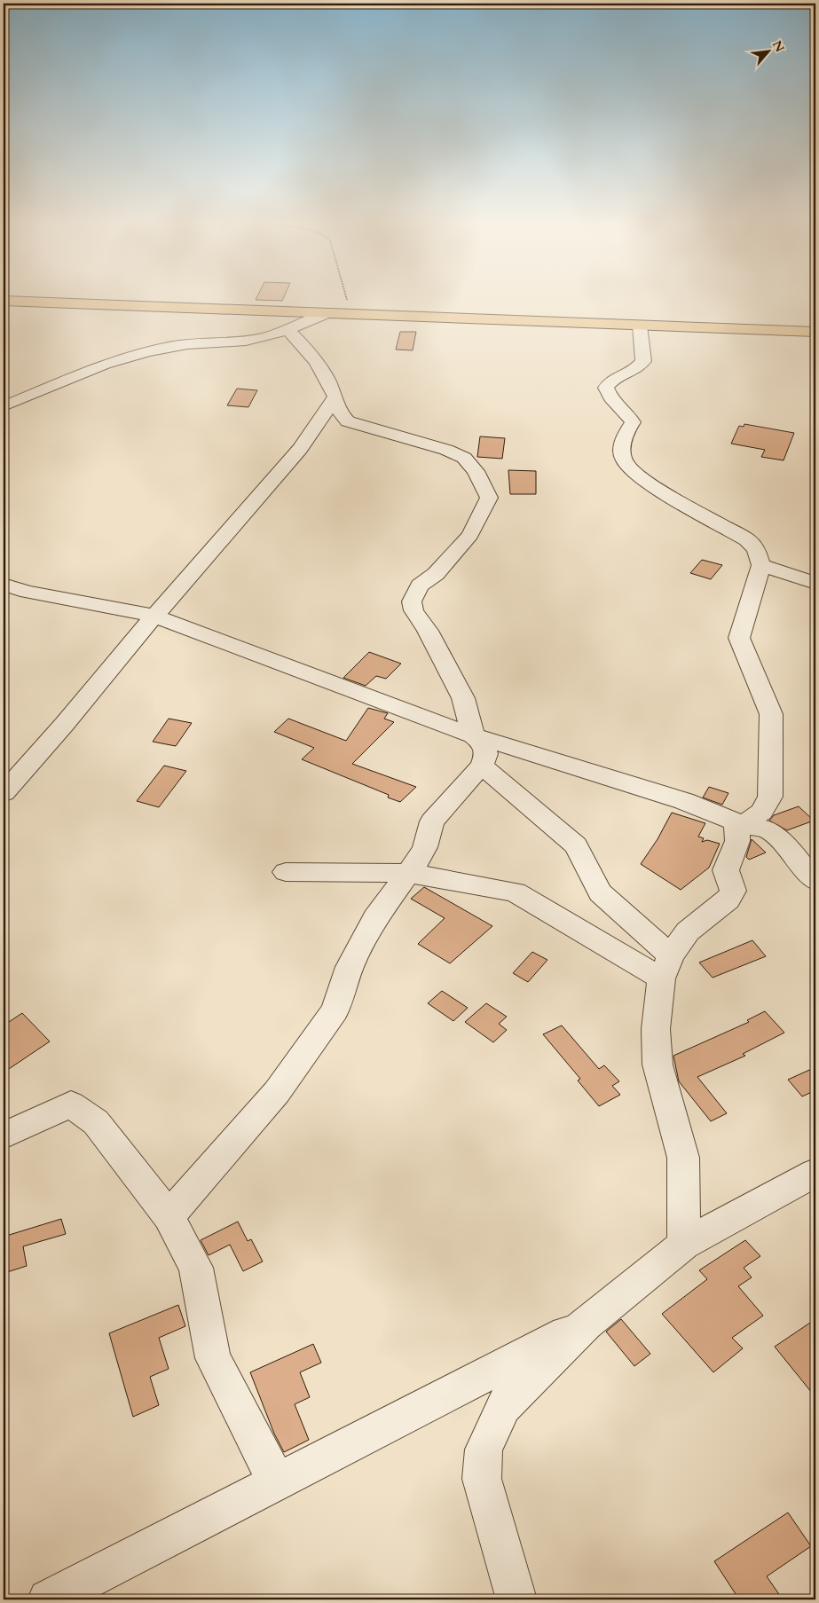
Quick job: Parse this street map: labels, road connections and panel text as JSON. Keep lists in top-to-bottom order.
{
  "north": "top right"
}
